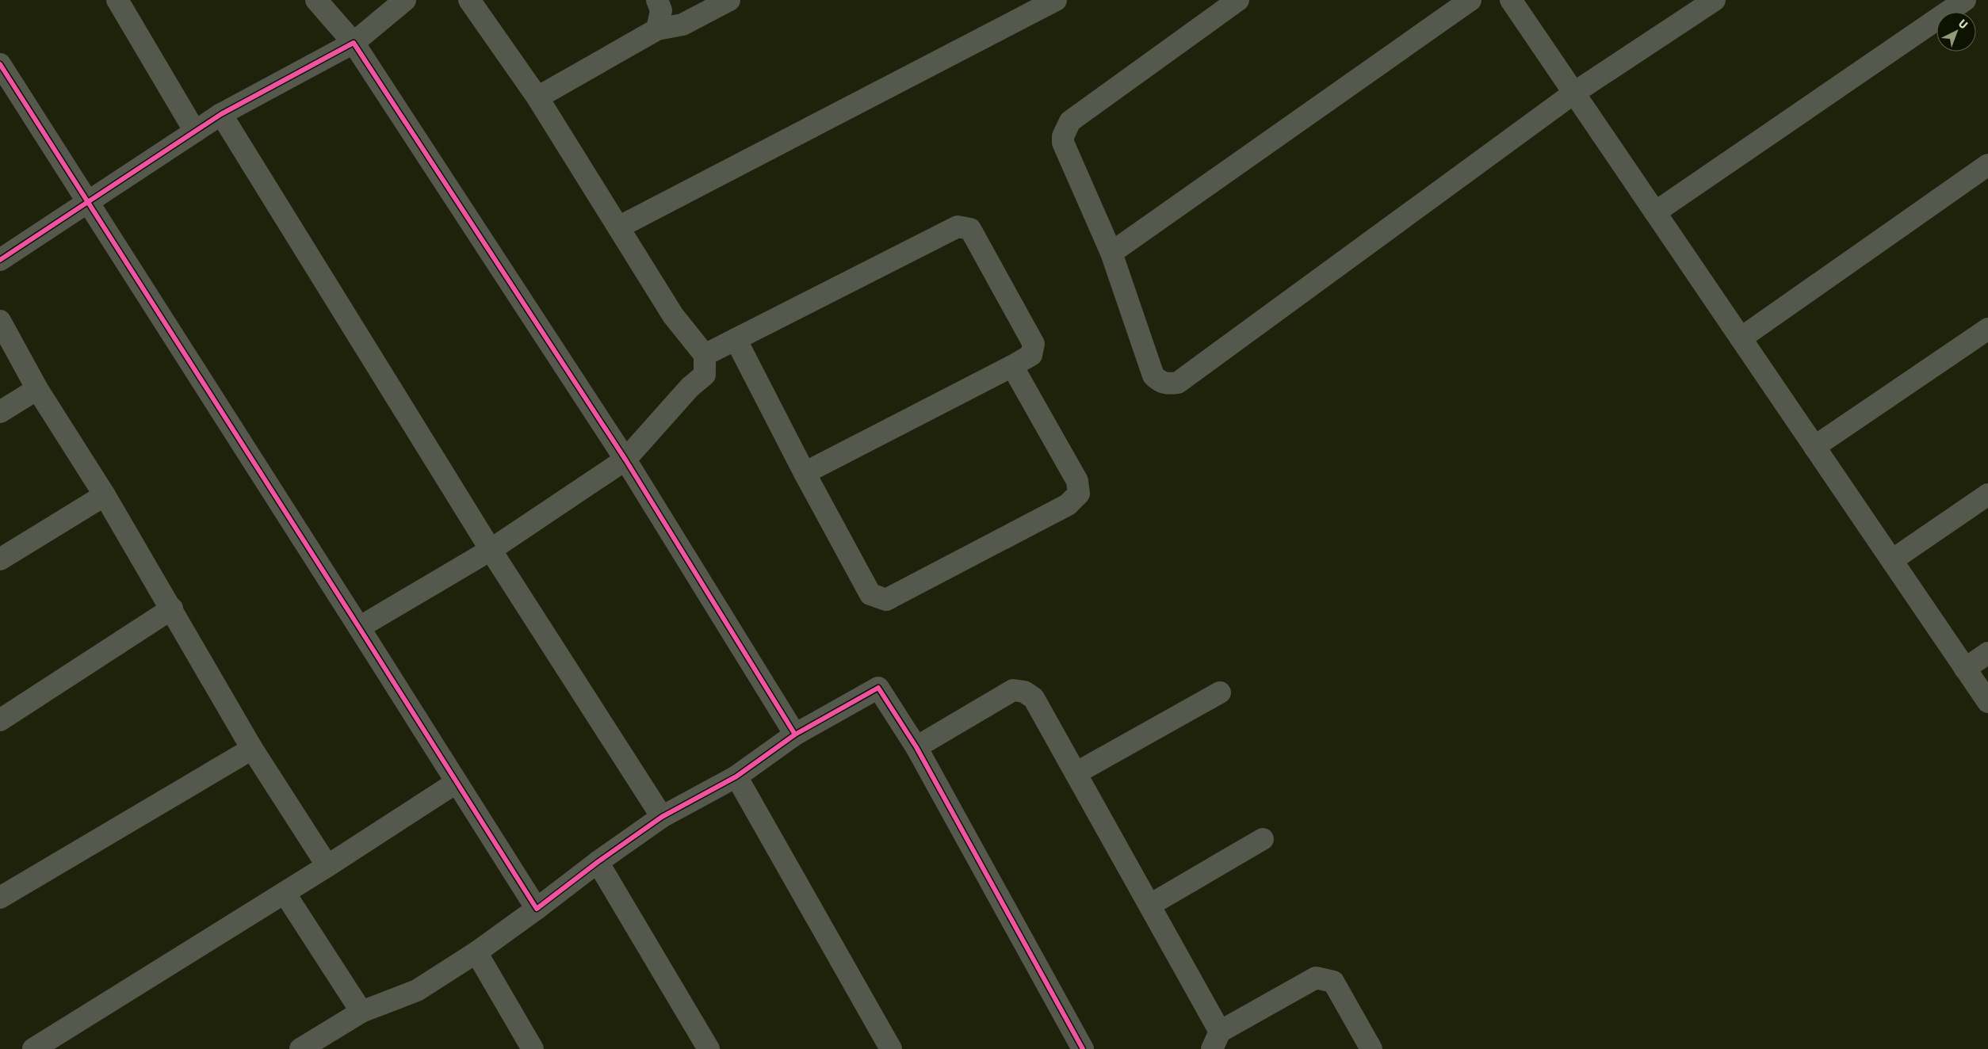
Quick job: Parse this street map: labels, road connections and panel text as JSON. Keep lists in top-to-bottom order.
{
  "north": "top right"
}
